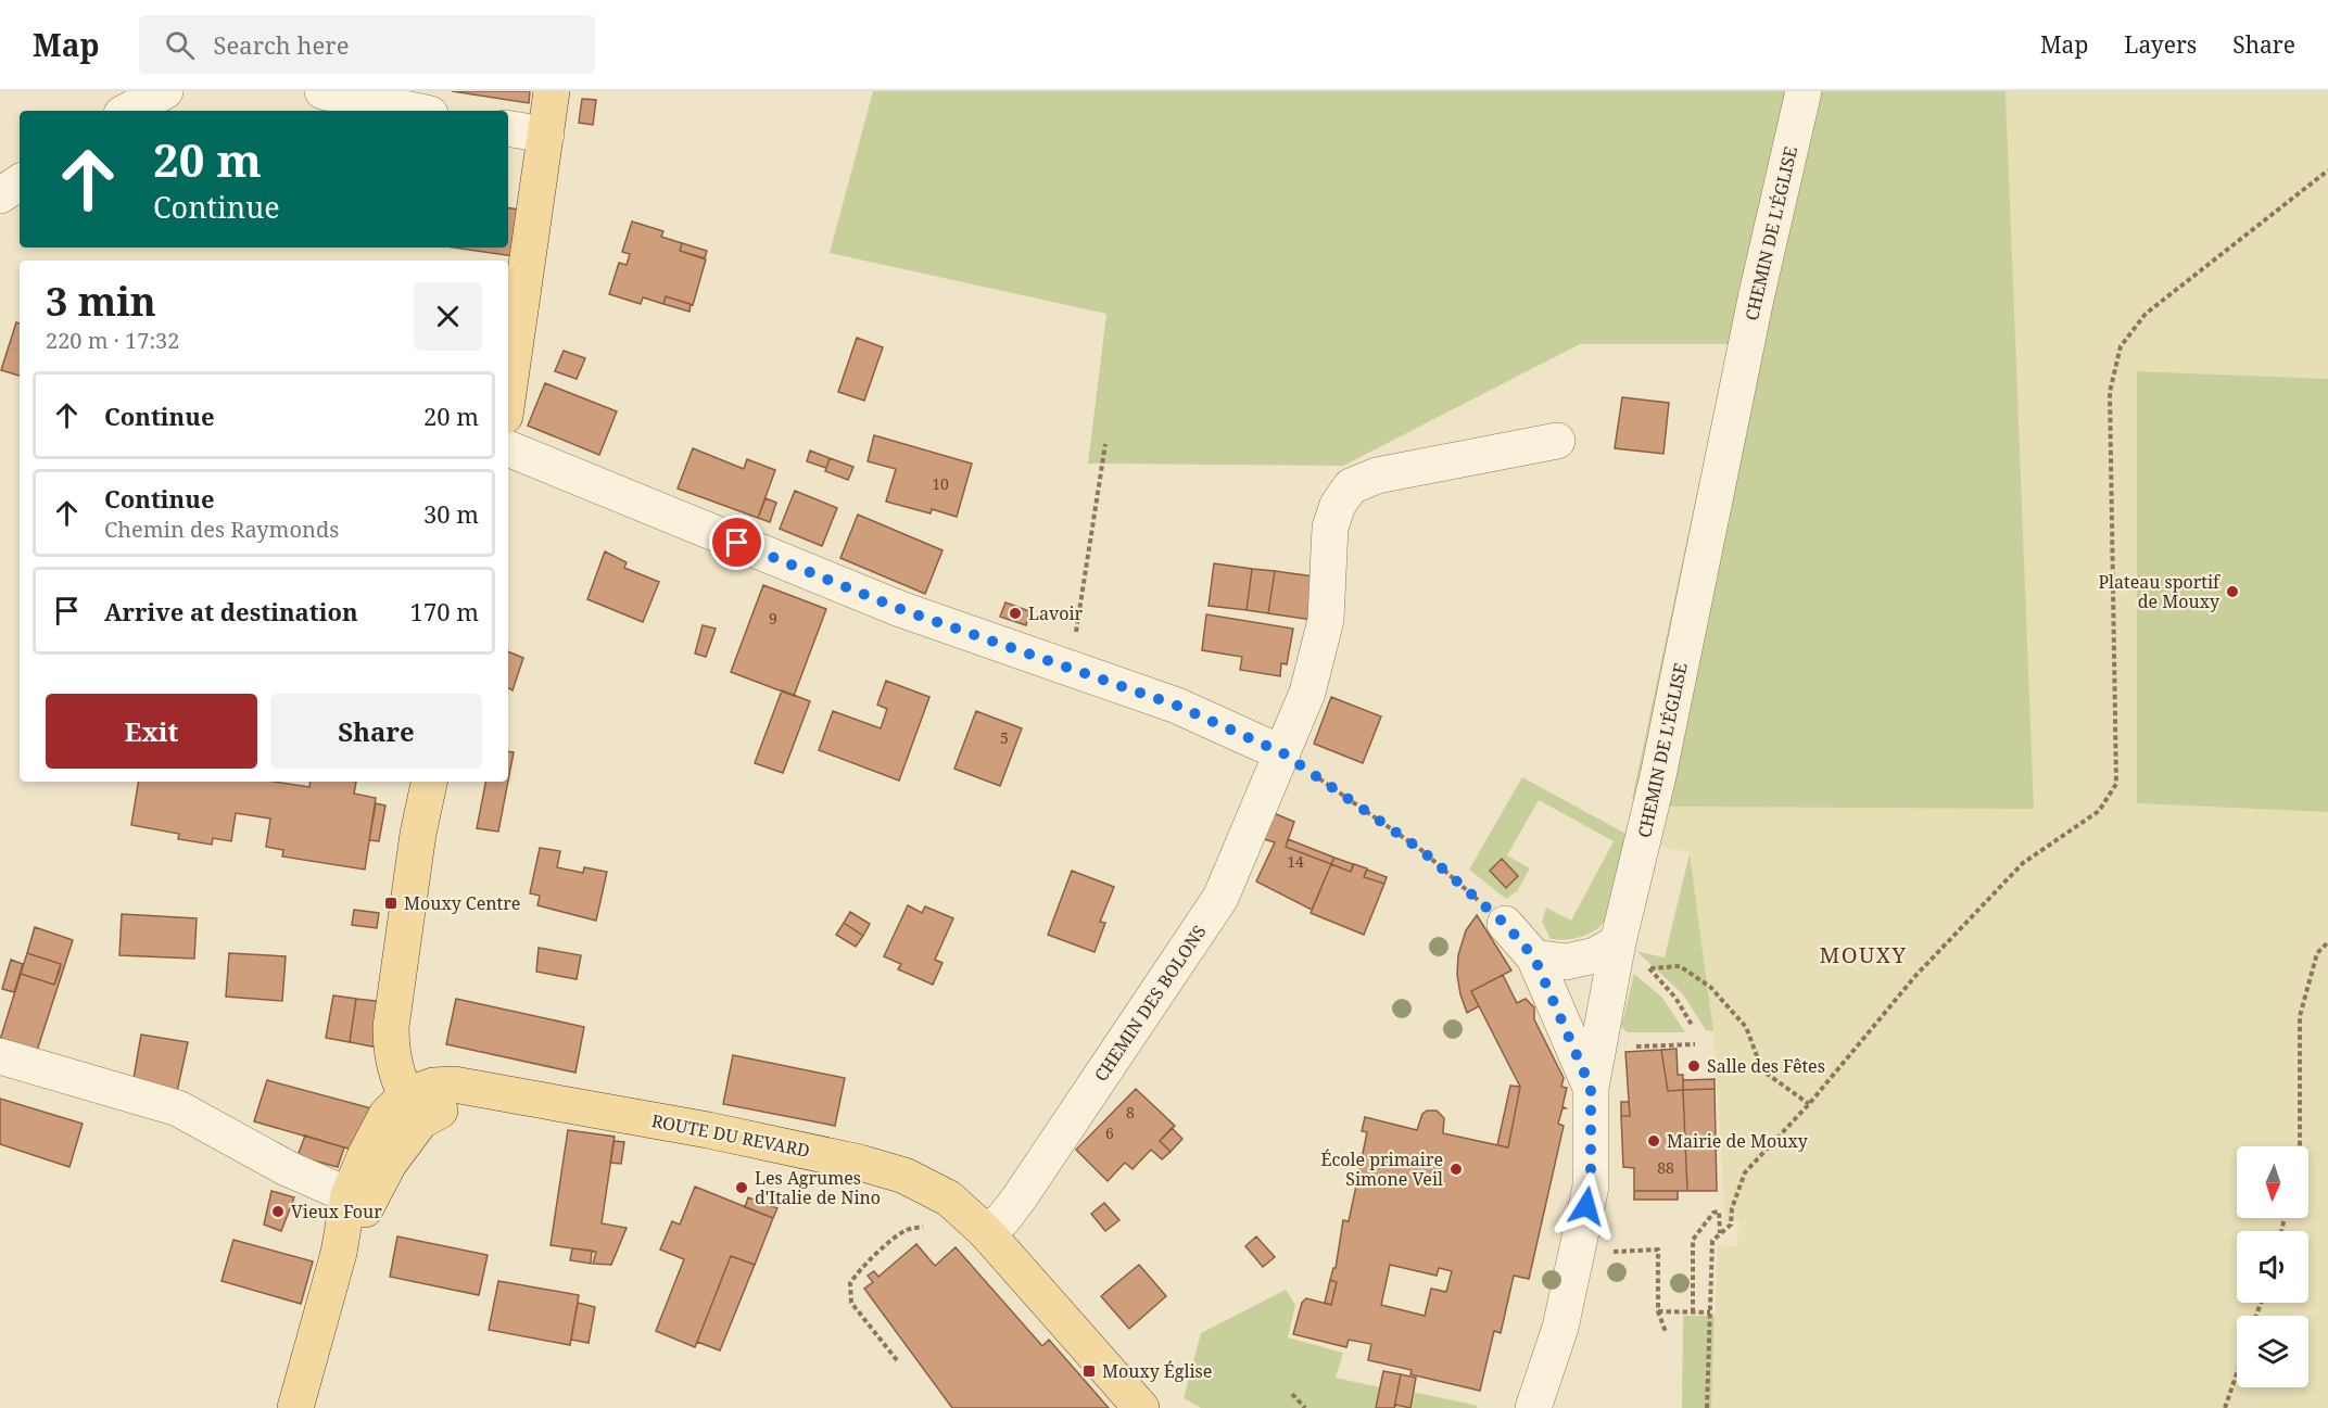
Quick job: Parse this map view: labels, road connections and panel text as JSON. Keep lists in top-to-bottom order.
{
  "streets": {
    "main road": ["ROUTE DU REVARD"],
    "street": ["CHEMIN DE L'ÉGLISE", "CHEMIN DES BOLONS"]
  },
  "crossings": [
    ["CHEMIN DES BOLONS", "ROUTE DU REVARD"]
  ],
  "districts": ["MOUXY"],
  "places": {
    "other": [
      "Plateau sportif de Mouxy",
      "Lavoir",
      "Salle des Fêtes",
      "Mairie de Mouxy",
      "École primaire Simone Veil",
      "Les Agrumes d'Italie de Nino",
      "Vieux Four"
    ],
    "transit": ["Mouxy Centre", "Mouxy Église"]
  },
  "house_numbers": [
    "10",
    "9",
    "5",
    "14",
    "8",
    "6",
    "88"
  ],
  "north": "bottom",
  "page": {
    "header": "Map",
    "search": "Search here",
    "nav": ["Map", "Layers", "Share"],
    "turn": ["20 m", "Continue"],
    "heading": ["3 min", "220 m · 17:32"],
    "list": [
      {
        "name": "Continue",
        "value": "20 m"
      },
      {
        "name": "Continue",
        "note": "Chemin des Raymonds",
        "value": "30 m"
      },
      {
        "name": "Arrive at destination",
        "value": "170 m"
      }
    ],
    "buttons": ["Exit", "Share"]
  }
}
